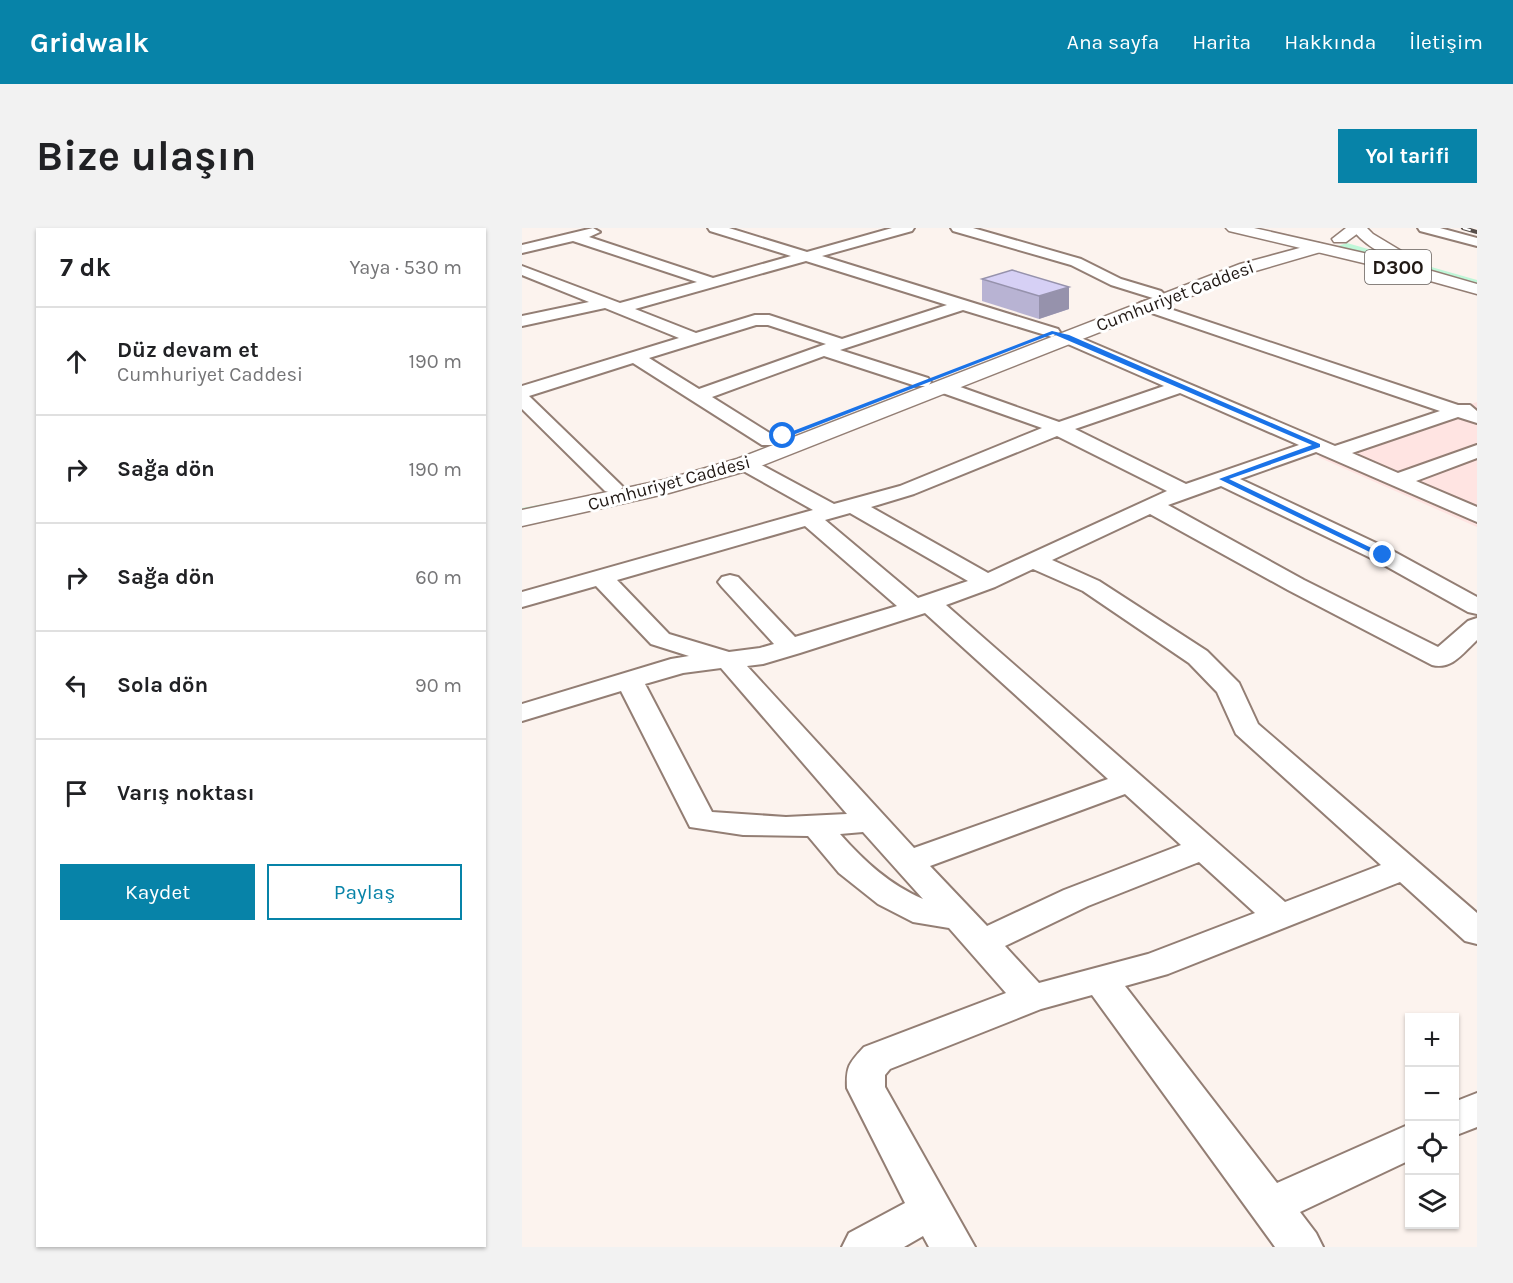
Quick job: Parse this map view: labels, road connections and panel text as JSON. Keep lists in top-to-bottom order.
{
  "streets": {
    "main road": ["D300", "Cumhuriyet Caddesi"]
  },
  "crossings": [
    ["D300", "Cumhuriyet Caddesi"]
  ],
  "page": {
    "header": "Gridwalk",
    "nav": [
      "Ana sayfa",
      "Harita",
      "Hakkında",
      "İletişim"
    ],
    "buttons": [
      "Yol tarifi",
      ["Kaydet", "Paylaş"]
    ],
    "title": "Bize ulaşın",
    "heading": ["7 dk", "Yaya · 530 m"],
    "list": [
      ["Düz devam et", "Cumhuriyet Caddesi", "190 m"],
      ["Sağa dön", "190 m"],
      ["Sağa dön", "60 m"],
      ["Sola dön", "90 m"],
      "Varış noktası"
    ],
    "map_buttons": ["+", "−"]
  }
}
